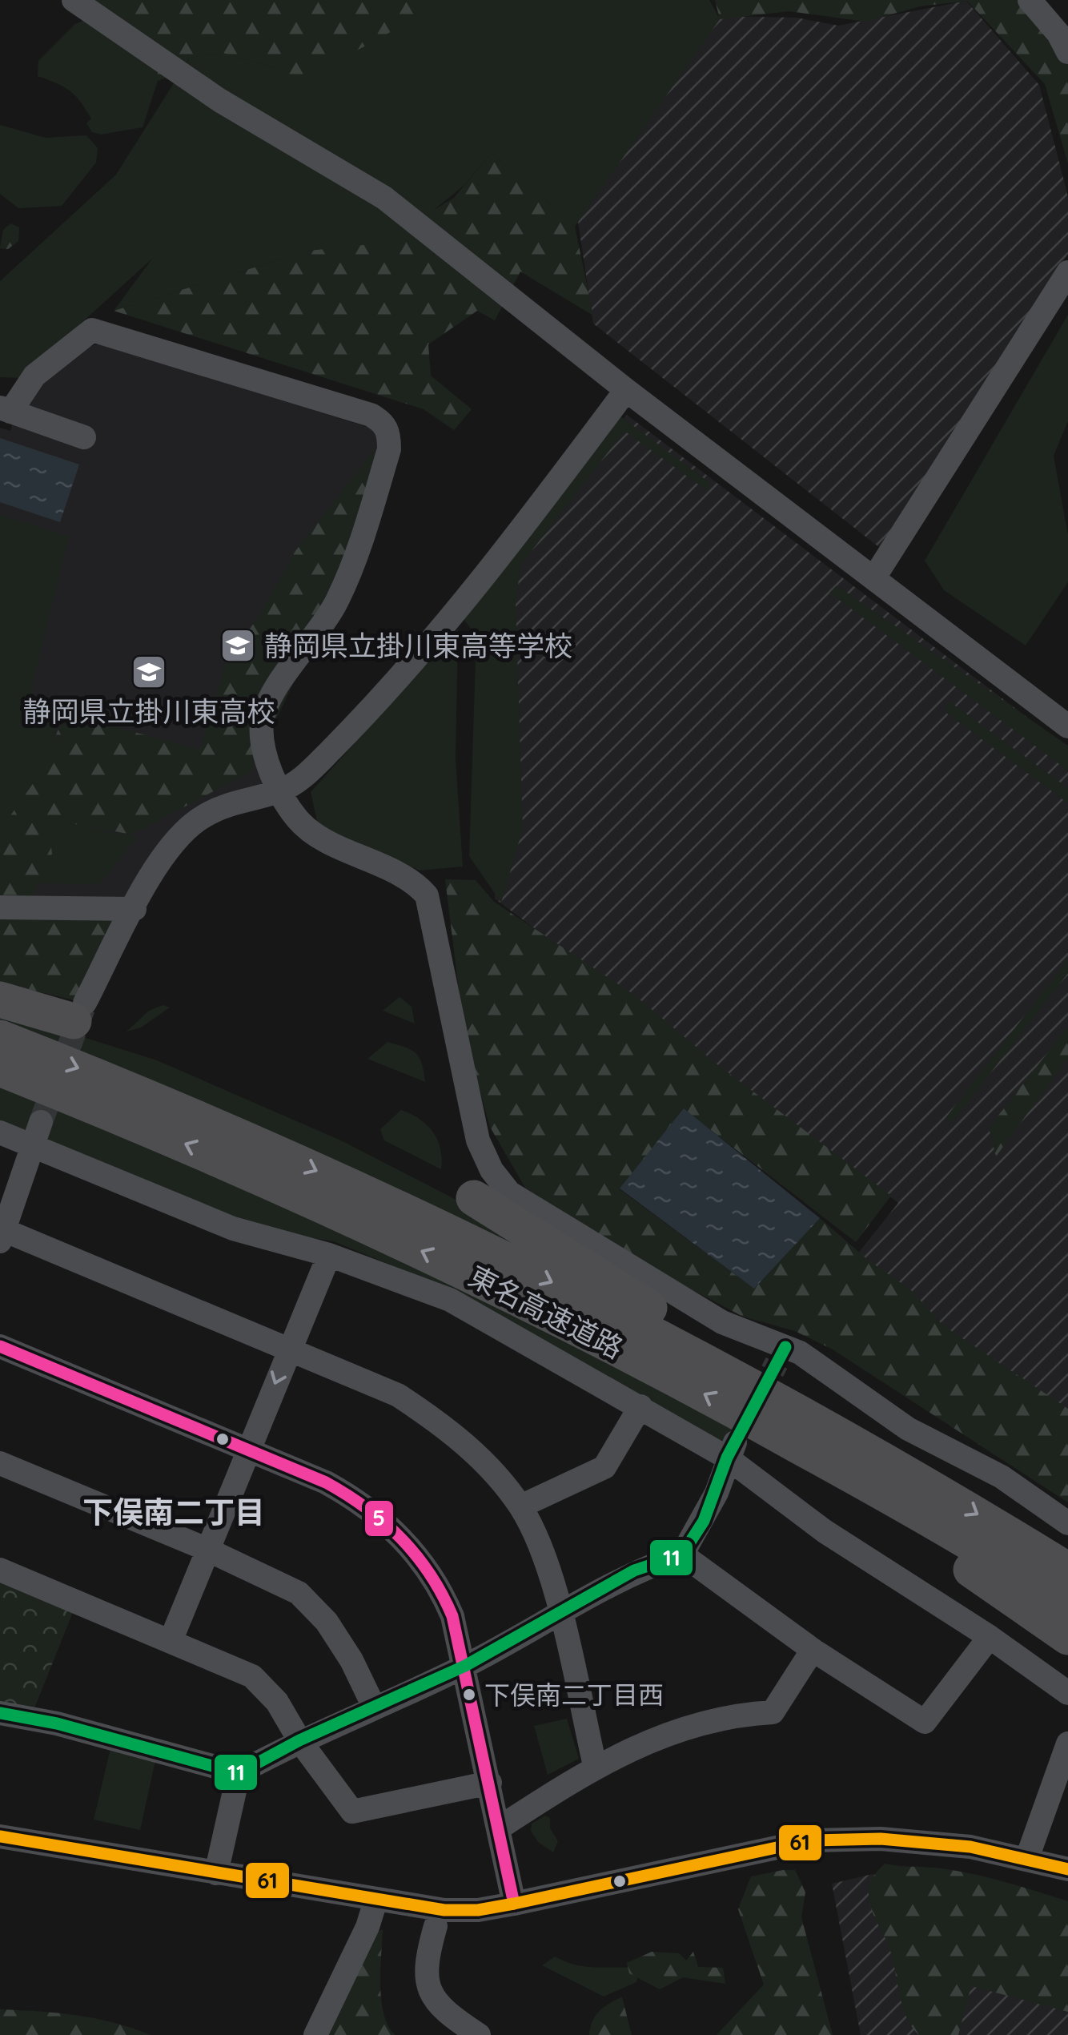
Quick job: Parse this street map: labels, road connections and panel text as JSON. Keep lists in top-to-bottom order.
{
  "streets": {
    "highway": ["東名高速道路"]
  },
  "districts": ["下俣南二丁目"],
  "places": {
    "school or university": ["静岡県立掛川東高等学校", "静岡県立掛川東高校"],
    "other": ["下俣南二丁目西"]
  },
  "lines": ["transit line 5", "transit line 11", "transit line 61"]
}
